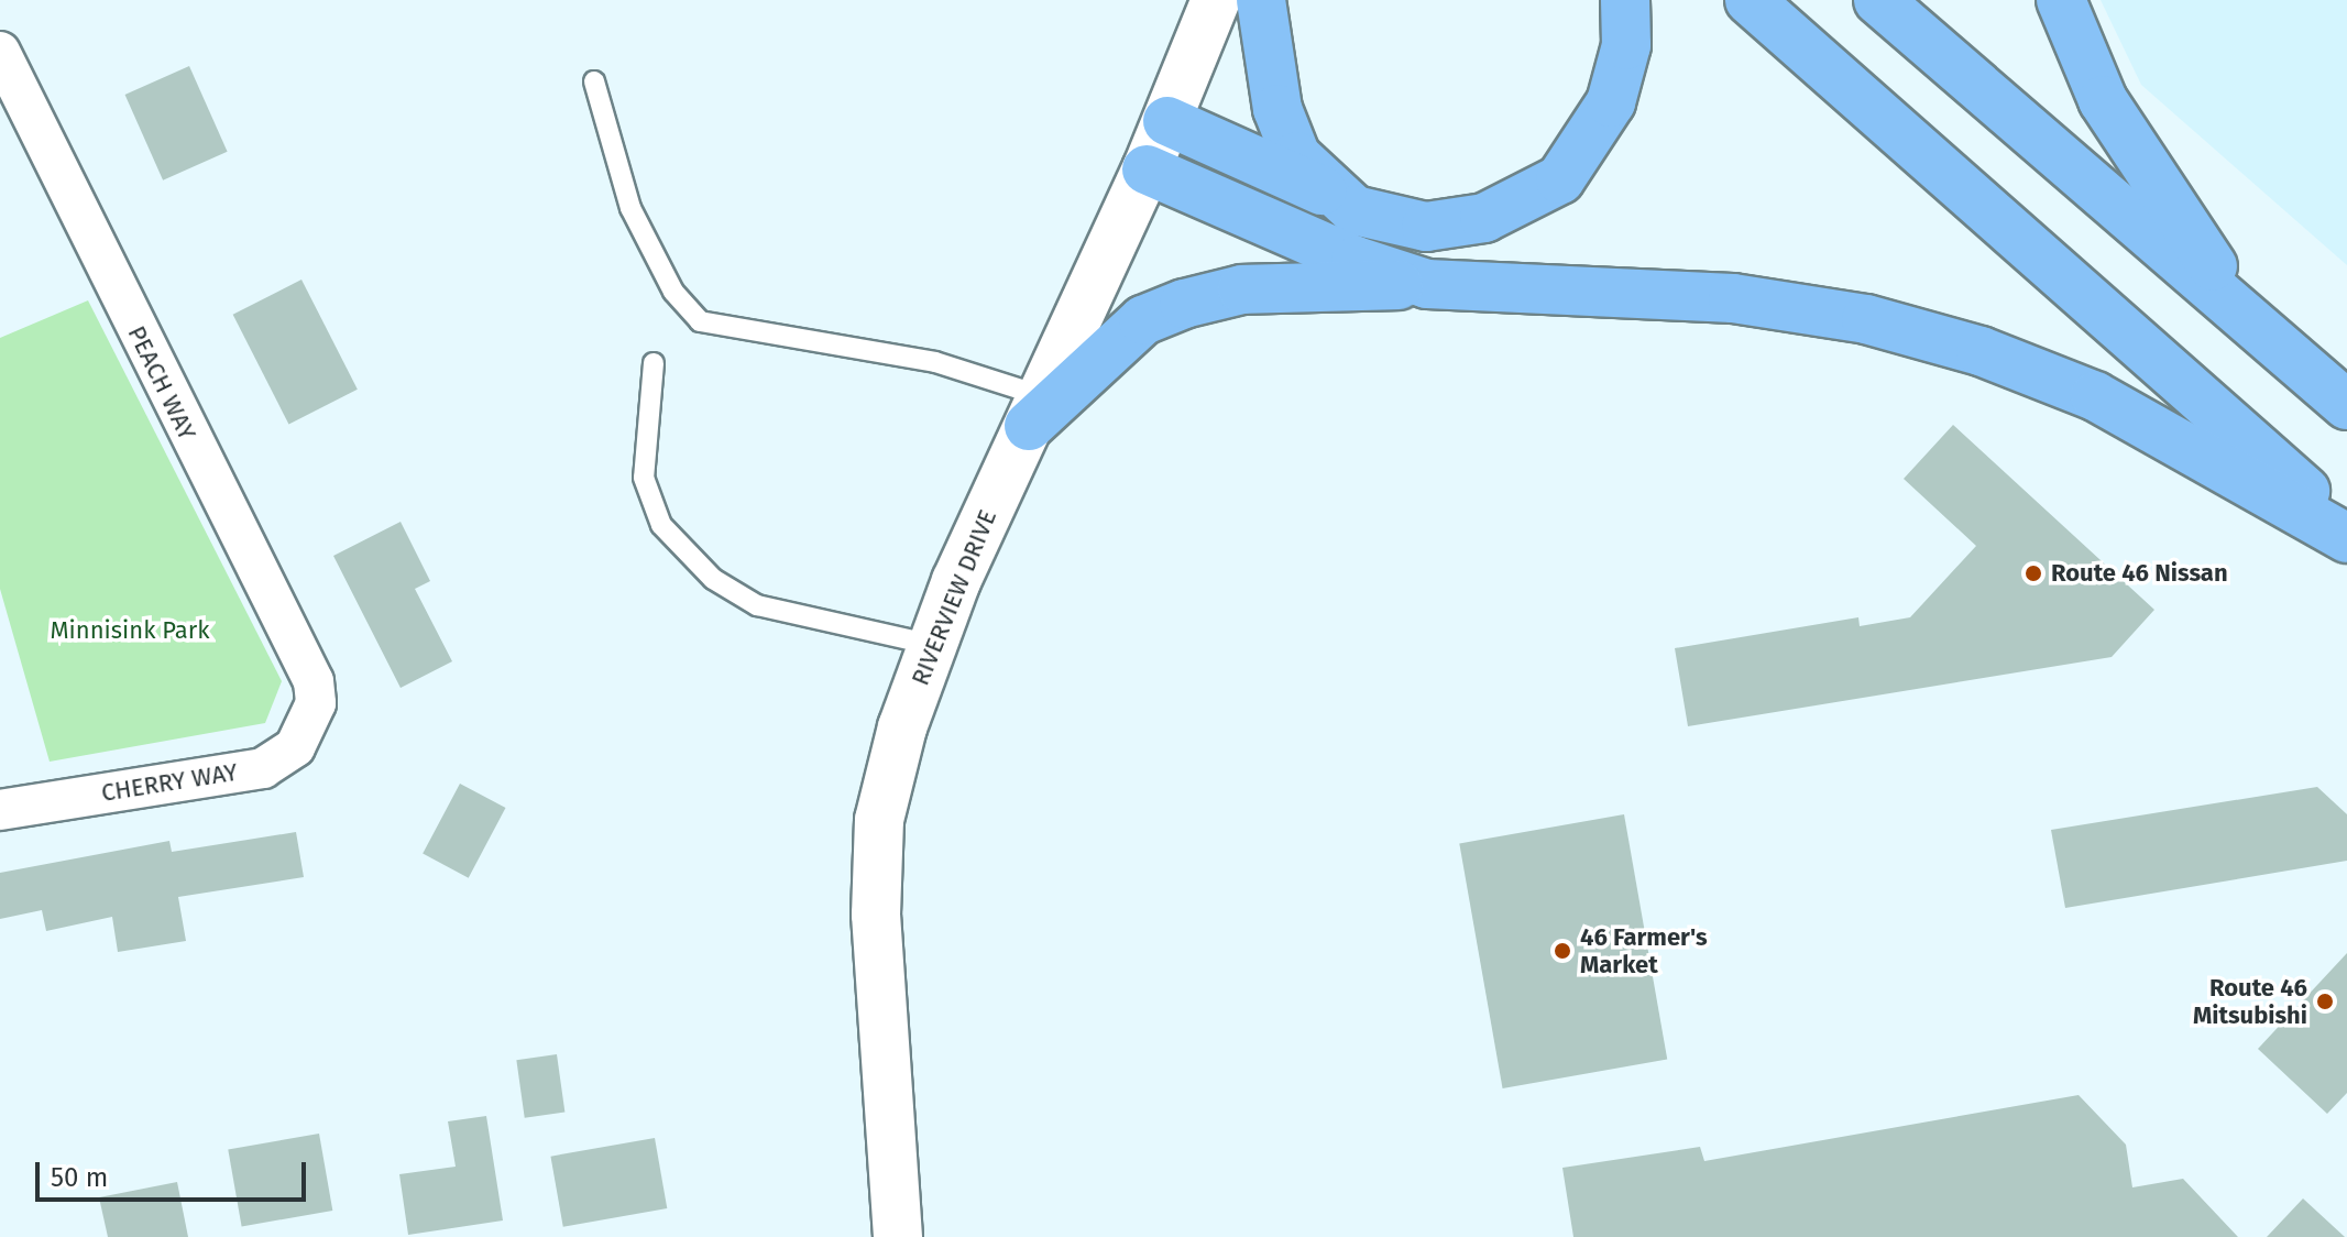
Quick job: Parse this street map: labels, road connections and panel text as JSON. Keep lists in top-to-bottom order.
{
  "streets": {
    "main road": ["RIVERVIEW DRIVE"],
    "street": ["PEACH WAY", "CHERRY WAY"]
  },
  "crossings": [
    ["PEACH WAY", "CHERRY WAY"]
  ],
  "parks": ["Minnisink Park"],
  "places": ["Route 46 Nissan", "46 Farmer's Market", "Route 46 Mitsubishi"],
  "scale_bar": "50 m"
}
